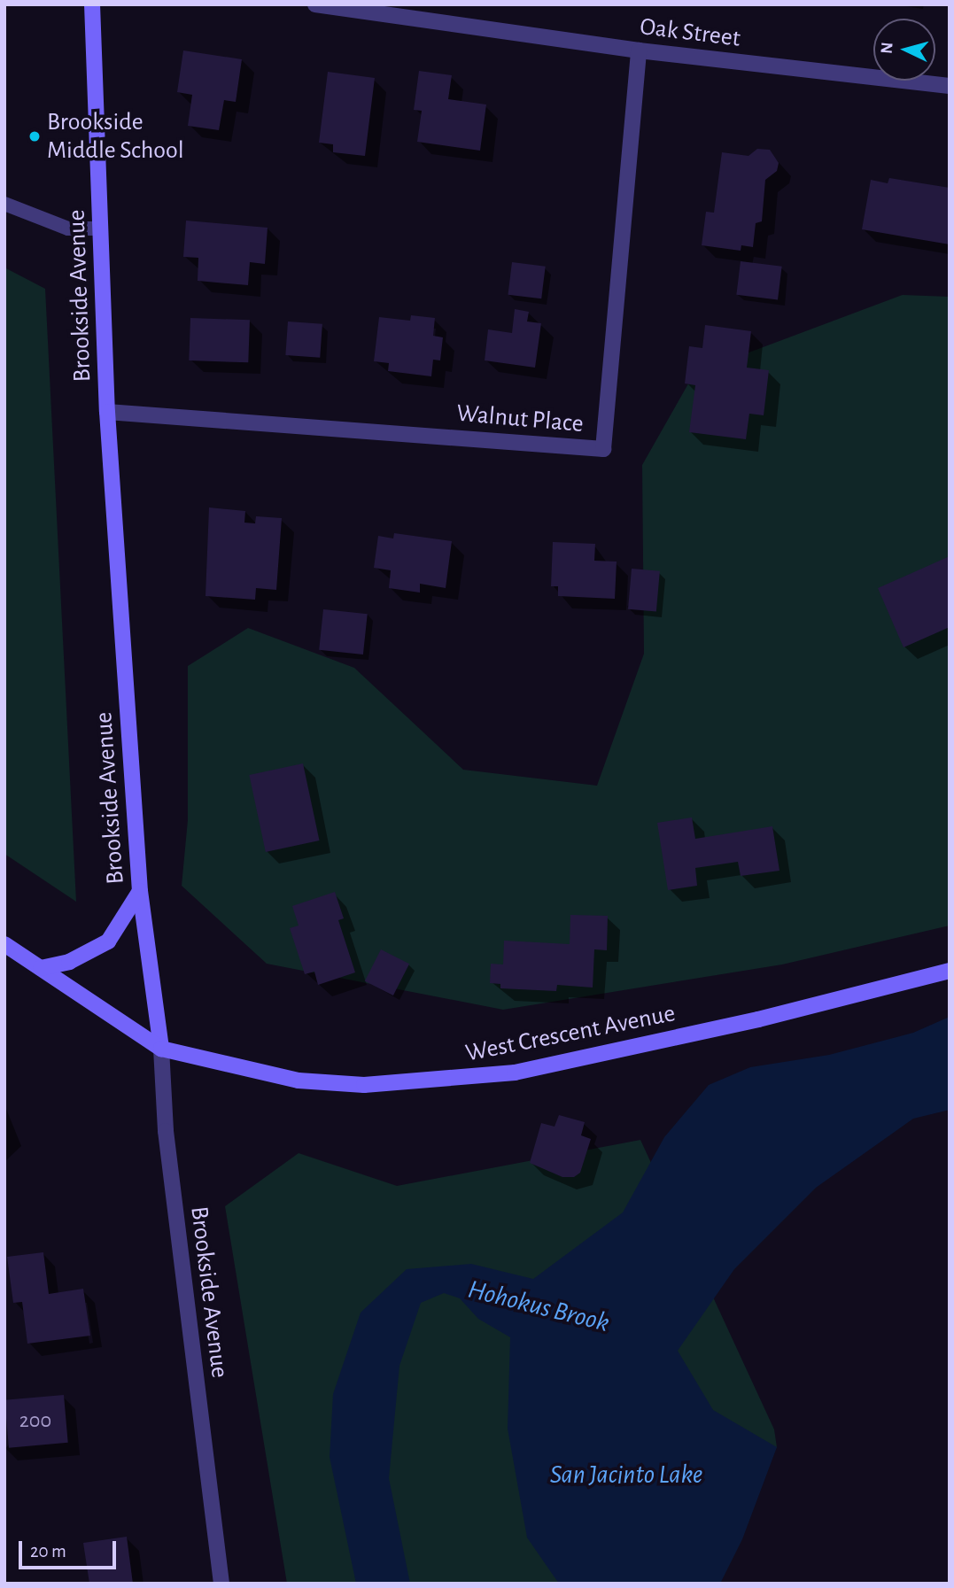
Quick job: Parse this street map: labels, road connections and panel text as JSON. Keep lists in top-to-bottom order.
{
  "streets": {
    "main road": ["Brookside Avenue", "West Crescent Avenue"],
    "street": ["Oak Street", "Walnut Place"]
  },
  "crossings": [
    ["Oak Street", "Walnut Place"],
    ["Brookside Avenue", "Walnut Place"],
    ["Brookside Avenue", "West Crescent Avenue"]
  ],
  "water": ["Hohokus Brook", "San Jacinto Lake"],
  "places": ["Brookside Middle School"],
  "house_numbers": ["200"],
  "scale_bar": "20 m",
  "north": "left"
}
